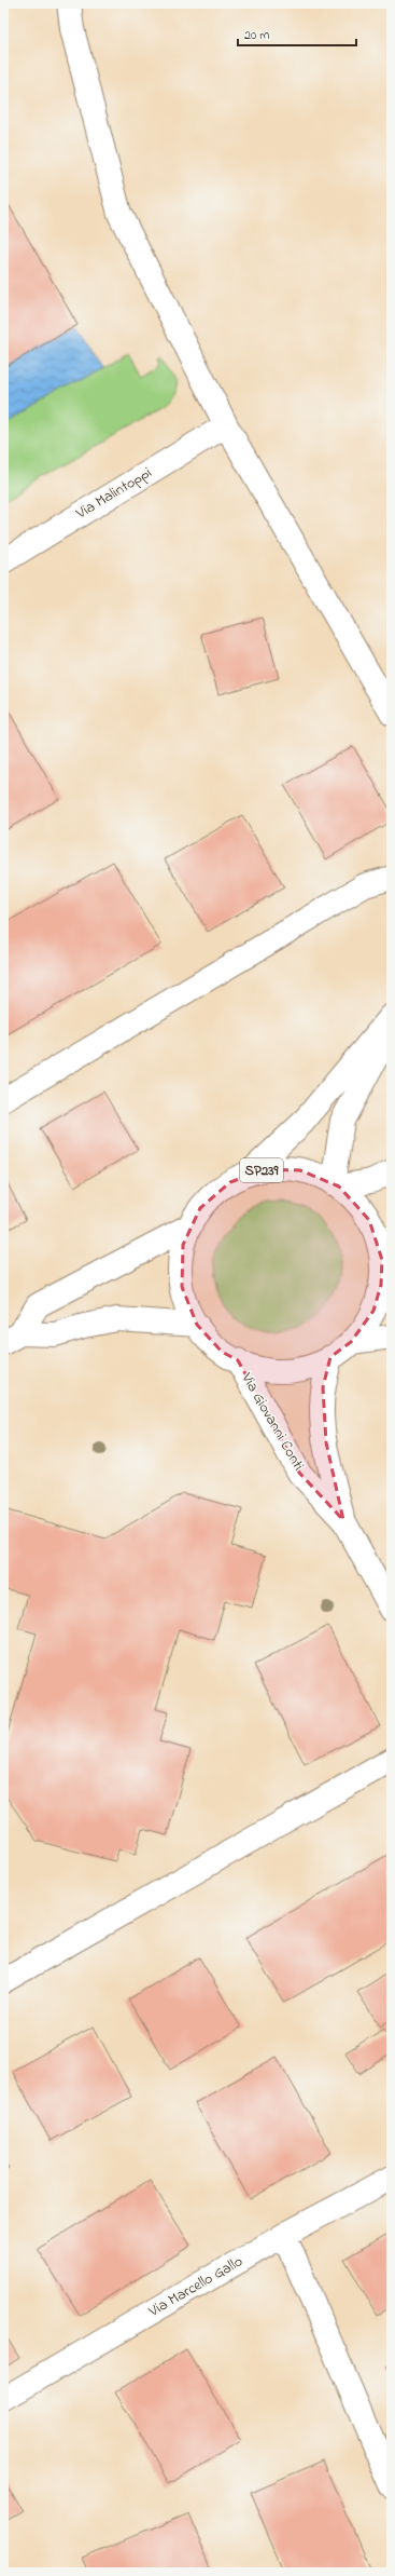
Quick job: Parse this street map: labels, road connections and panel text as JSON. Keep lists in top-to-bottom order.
{
  "streets": {
    "street": [
      "Via Malintoppi",
      "SP239",
      "Via Giovanni Conti",
      "Via Marcello Gallo"
    ]
  },
  "crossings": [
    ["SP239", "Via Giovanni Conti"]
  ],
  "scale_bar": "20 m"
}
